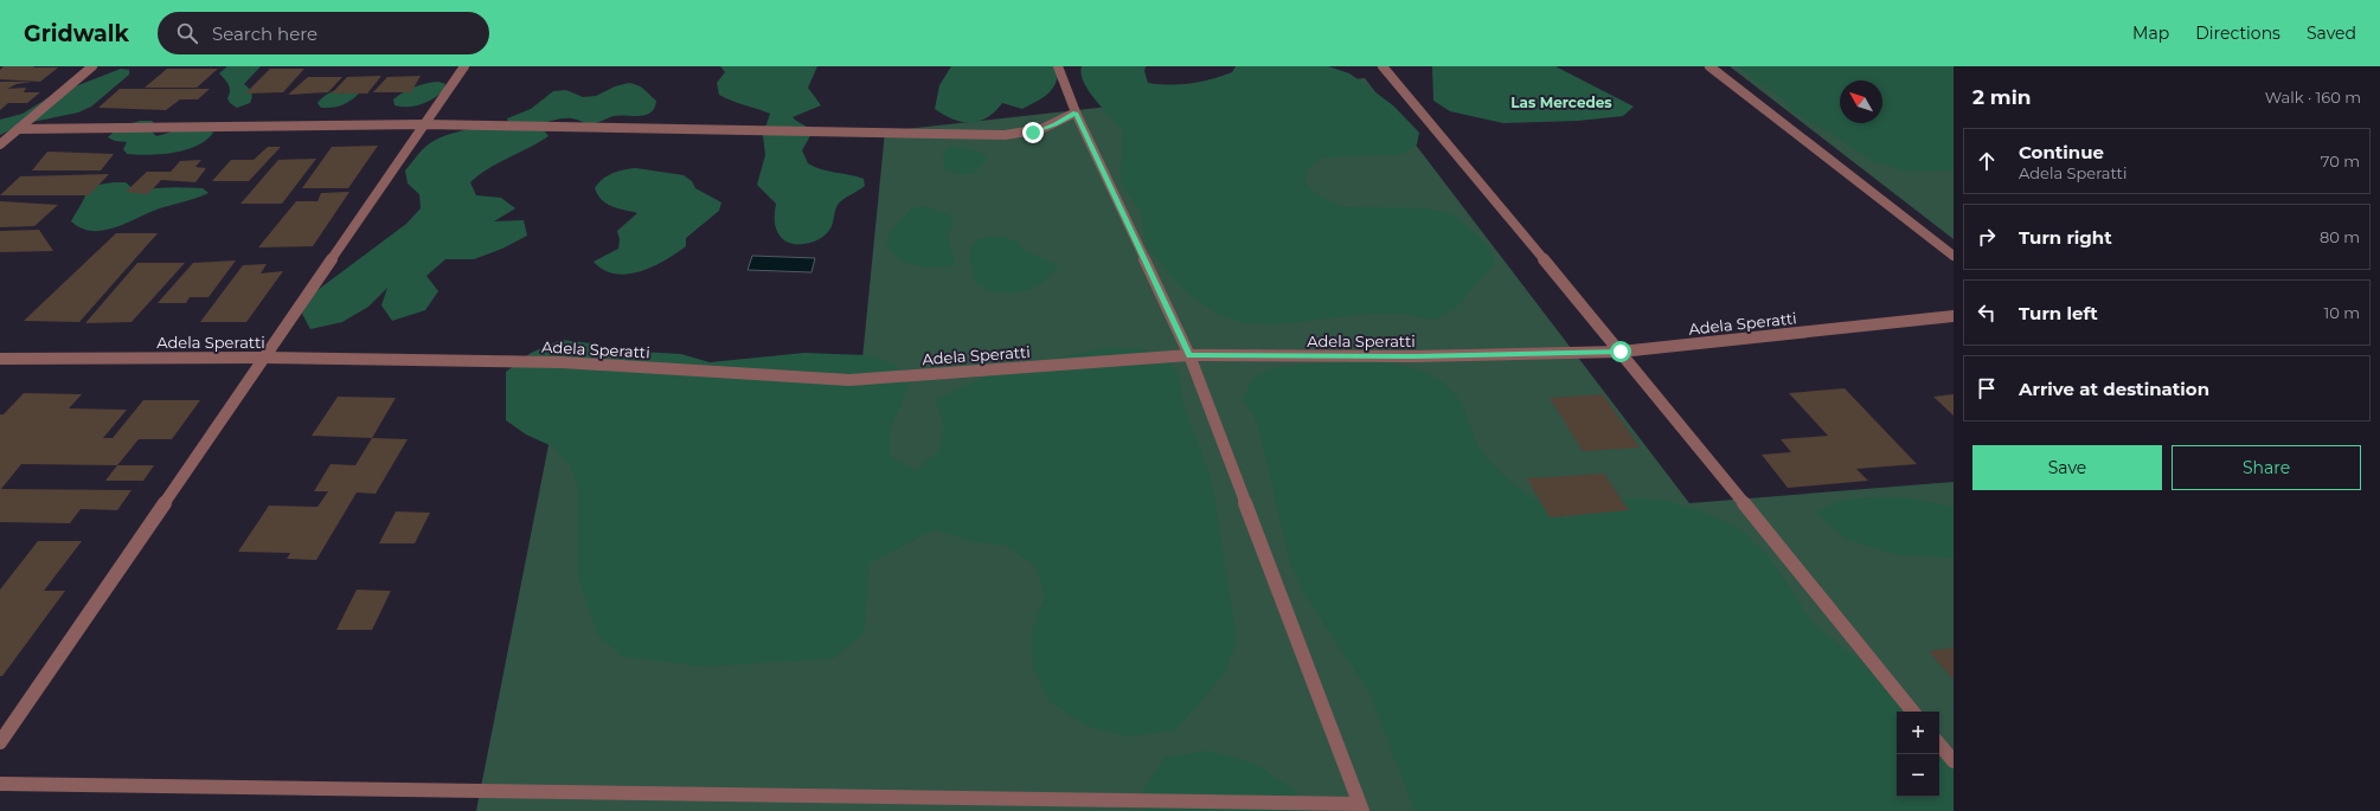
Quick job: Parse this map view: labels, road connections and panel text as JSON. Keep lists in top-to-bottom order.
{
  "streets": {
    "street": ["Adela Speratti"]
  },
  "districts": ["Las Mercedes"],
  "north": "top left",
  "page": {
    "header": "Gridwalk",
    "search": "Search here",
    "nav": ["Map", "Directions", "Saved"],
    "heading": ["2 min", "Walk · 160 m"],
    "list": [
      ["Continue", "Adela Speratti", "70 m"],
      ["Turn right", "80 m"],
      ["Turn left", "10 m"],
      "Arrive at destination"
    ],
    "buttons": ["Save", "Share"],
    "map_buttons": ["+", "−"]
  }
}
